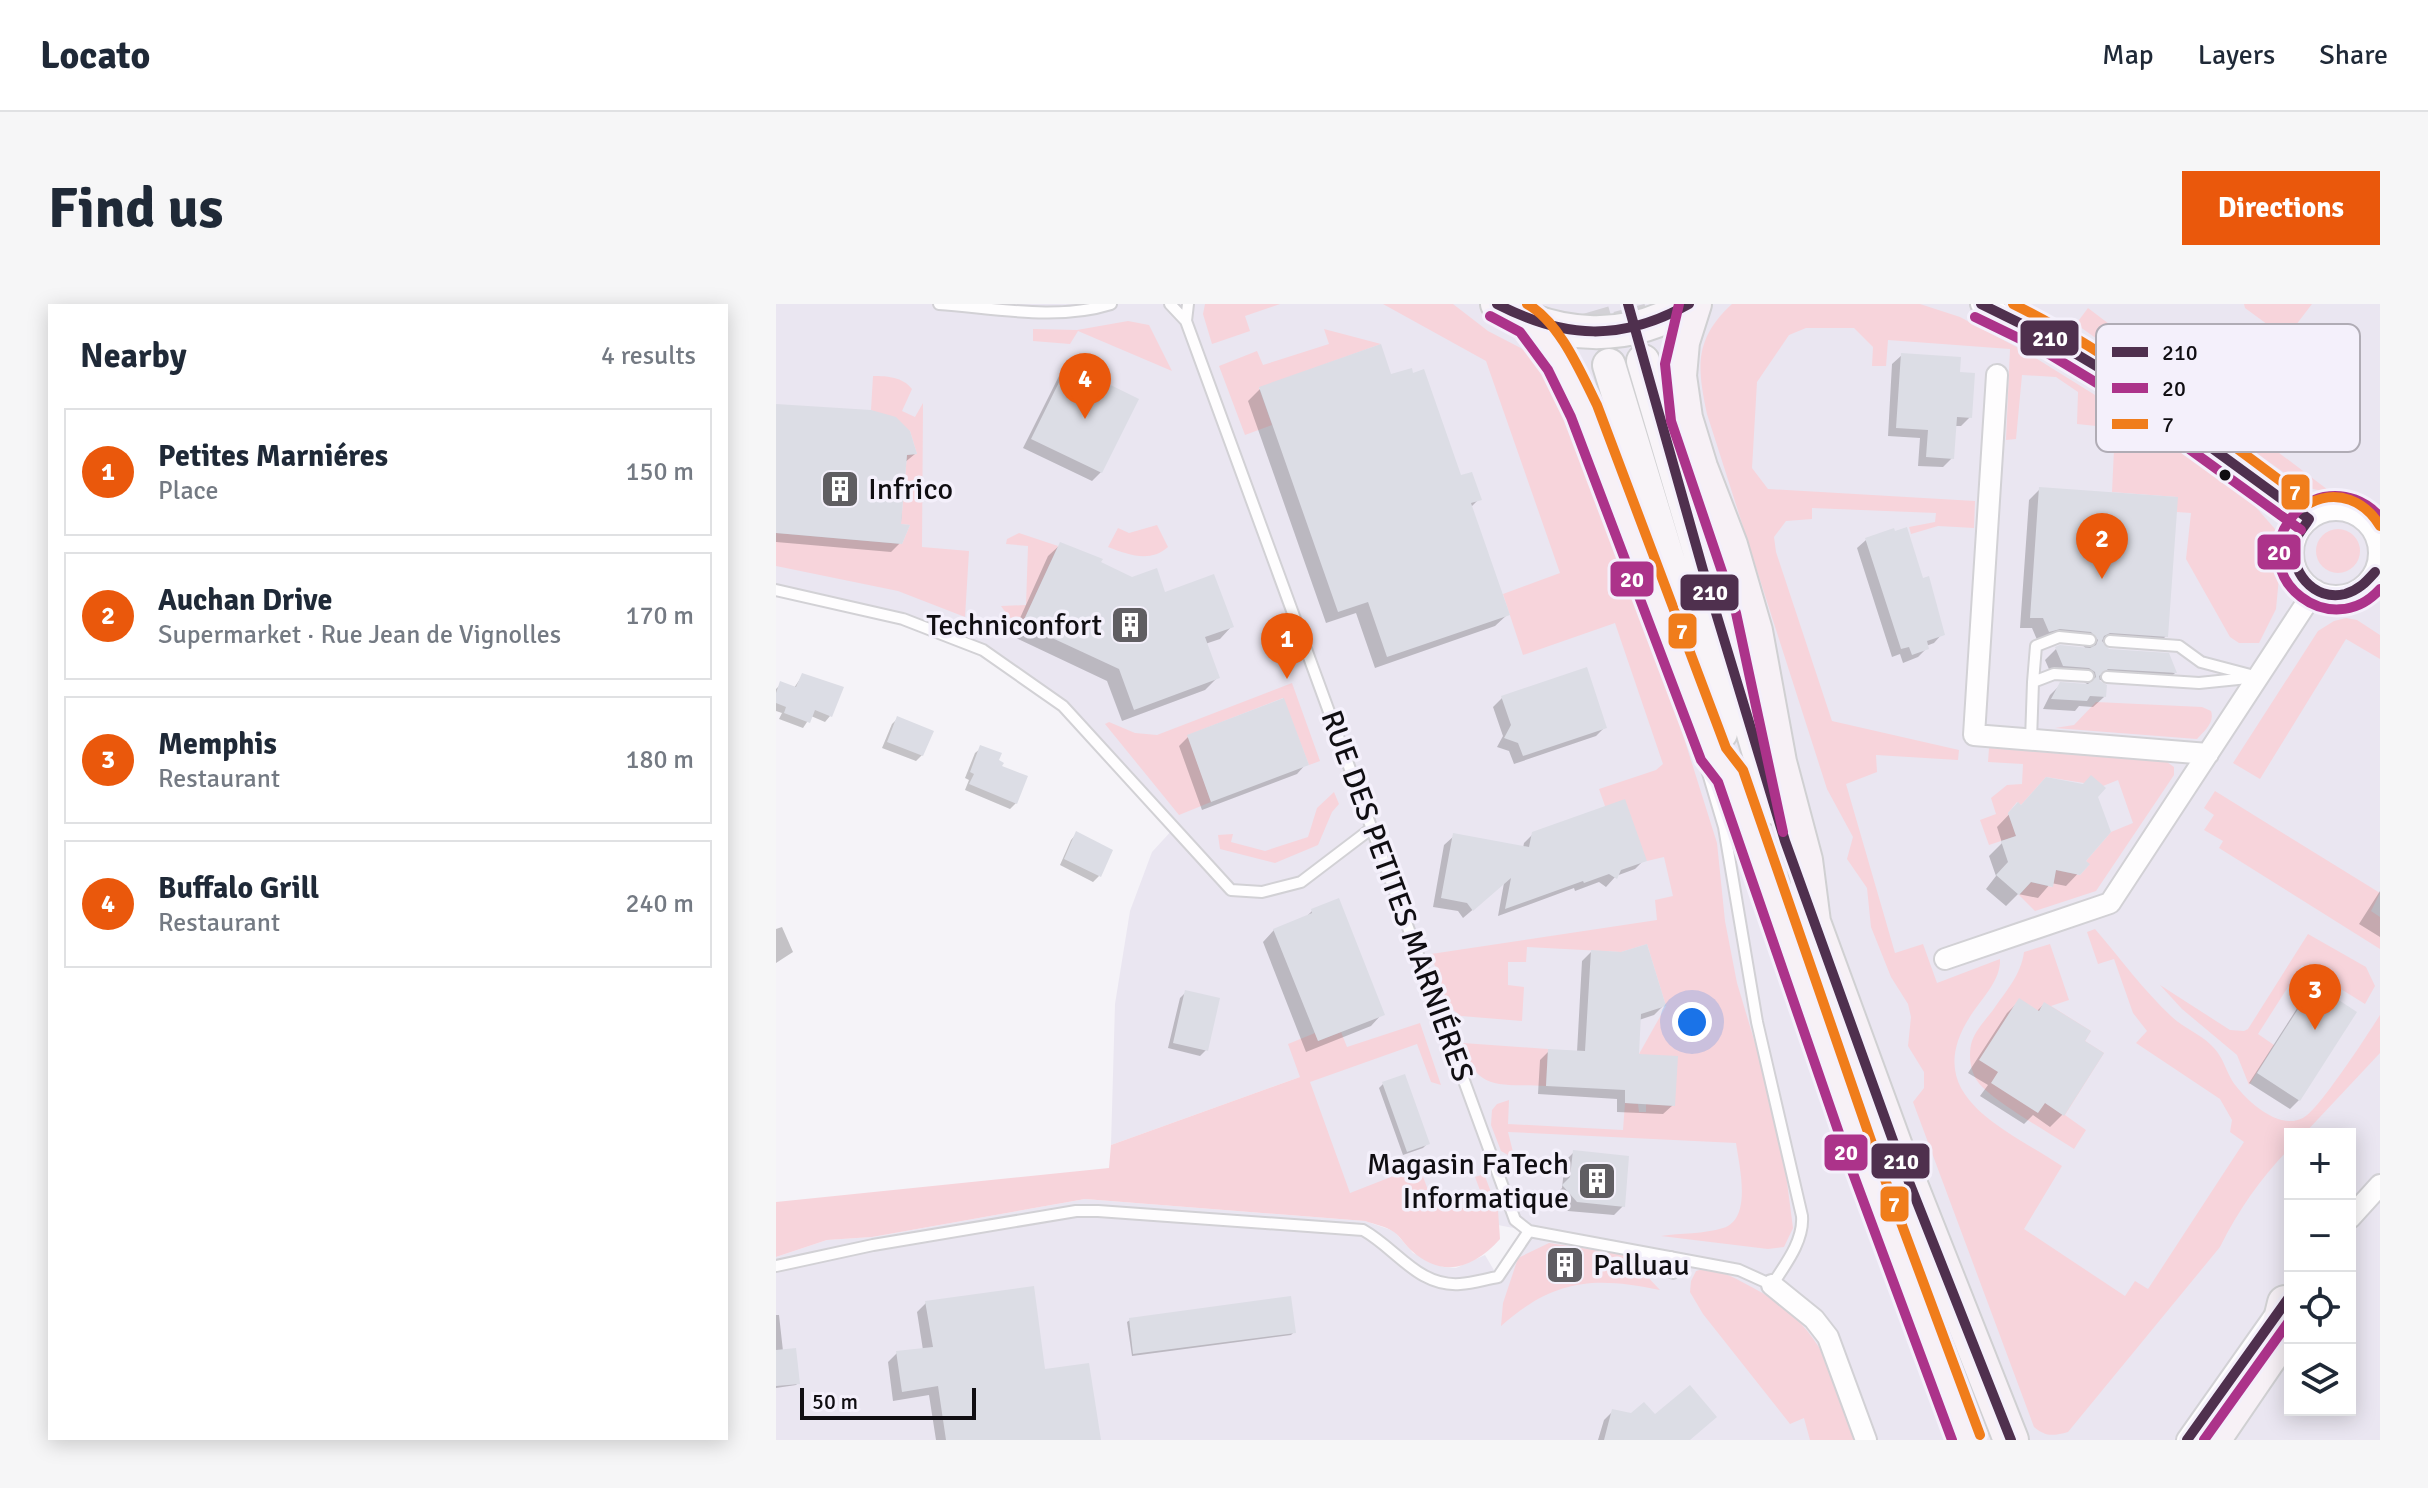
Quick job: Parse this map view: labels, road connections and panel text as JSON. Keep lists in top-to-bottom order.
{
  "streets": {
    "lane": ["RUE DES PETITES MARNIÉRES"]
  },
  "places": {
    "building": [
      "Infrico",
      "Techniconfort",
      "Magasin FaTech Informatique",
      "Palluau"
    ]
  },
  "lines": ["transit line 210", "transit line 20", "transit line 7"],
  "legend": ["210", "20", "7"],
  "scale_bar": "50 m",
  "page": {
    "header": "Locato",
    "nav": ["Map", "Layers", "Share"],
    "buttons": "Directions",
    "title": "Find us",
    "heading": ["Nearby", "4 results"],
    "pins": [
      "4",
      "2",
      "1",
      "3"
    ],
    "list": [
      {
        "mark": "1",
        "name": "Petites Marniéres",
        "note": "Place",
        "value": "150 m"
      },
      {
        "mark": "2",
        "name": "Auchan Drive",
        "note": "Supermarket · Rue Jean de Vignolles",
        "value": "170 m"
      },
      {
        "mark": "3",
        "name": "Memphis",
        "note": "Restaurant",
        "value": "180 m"
      },
      {
        "mark": "4",
        "name": "Buffalo Grill",
        "note": "Restaurant",
        "value": "240 m"
      }
    ],
    "map_buttons": ["+", "−"],
    "scale": "50 m"
  }
}
